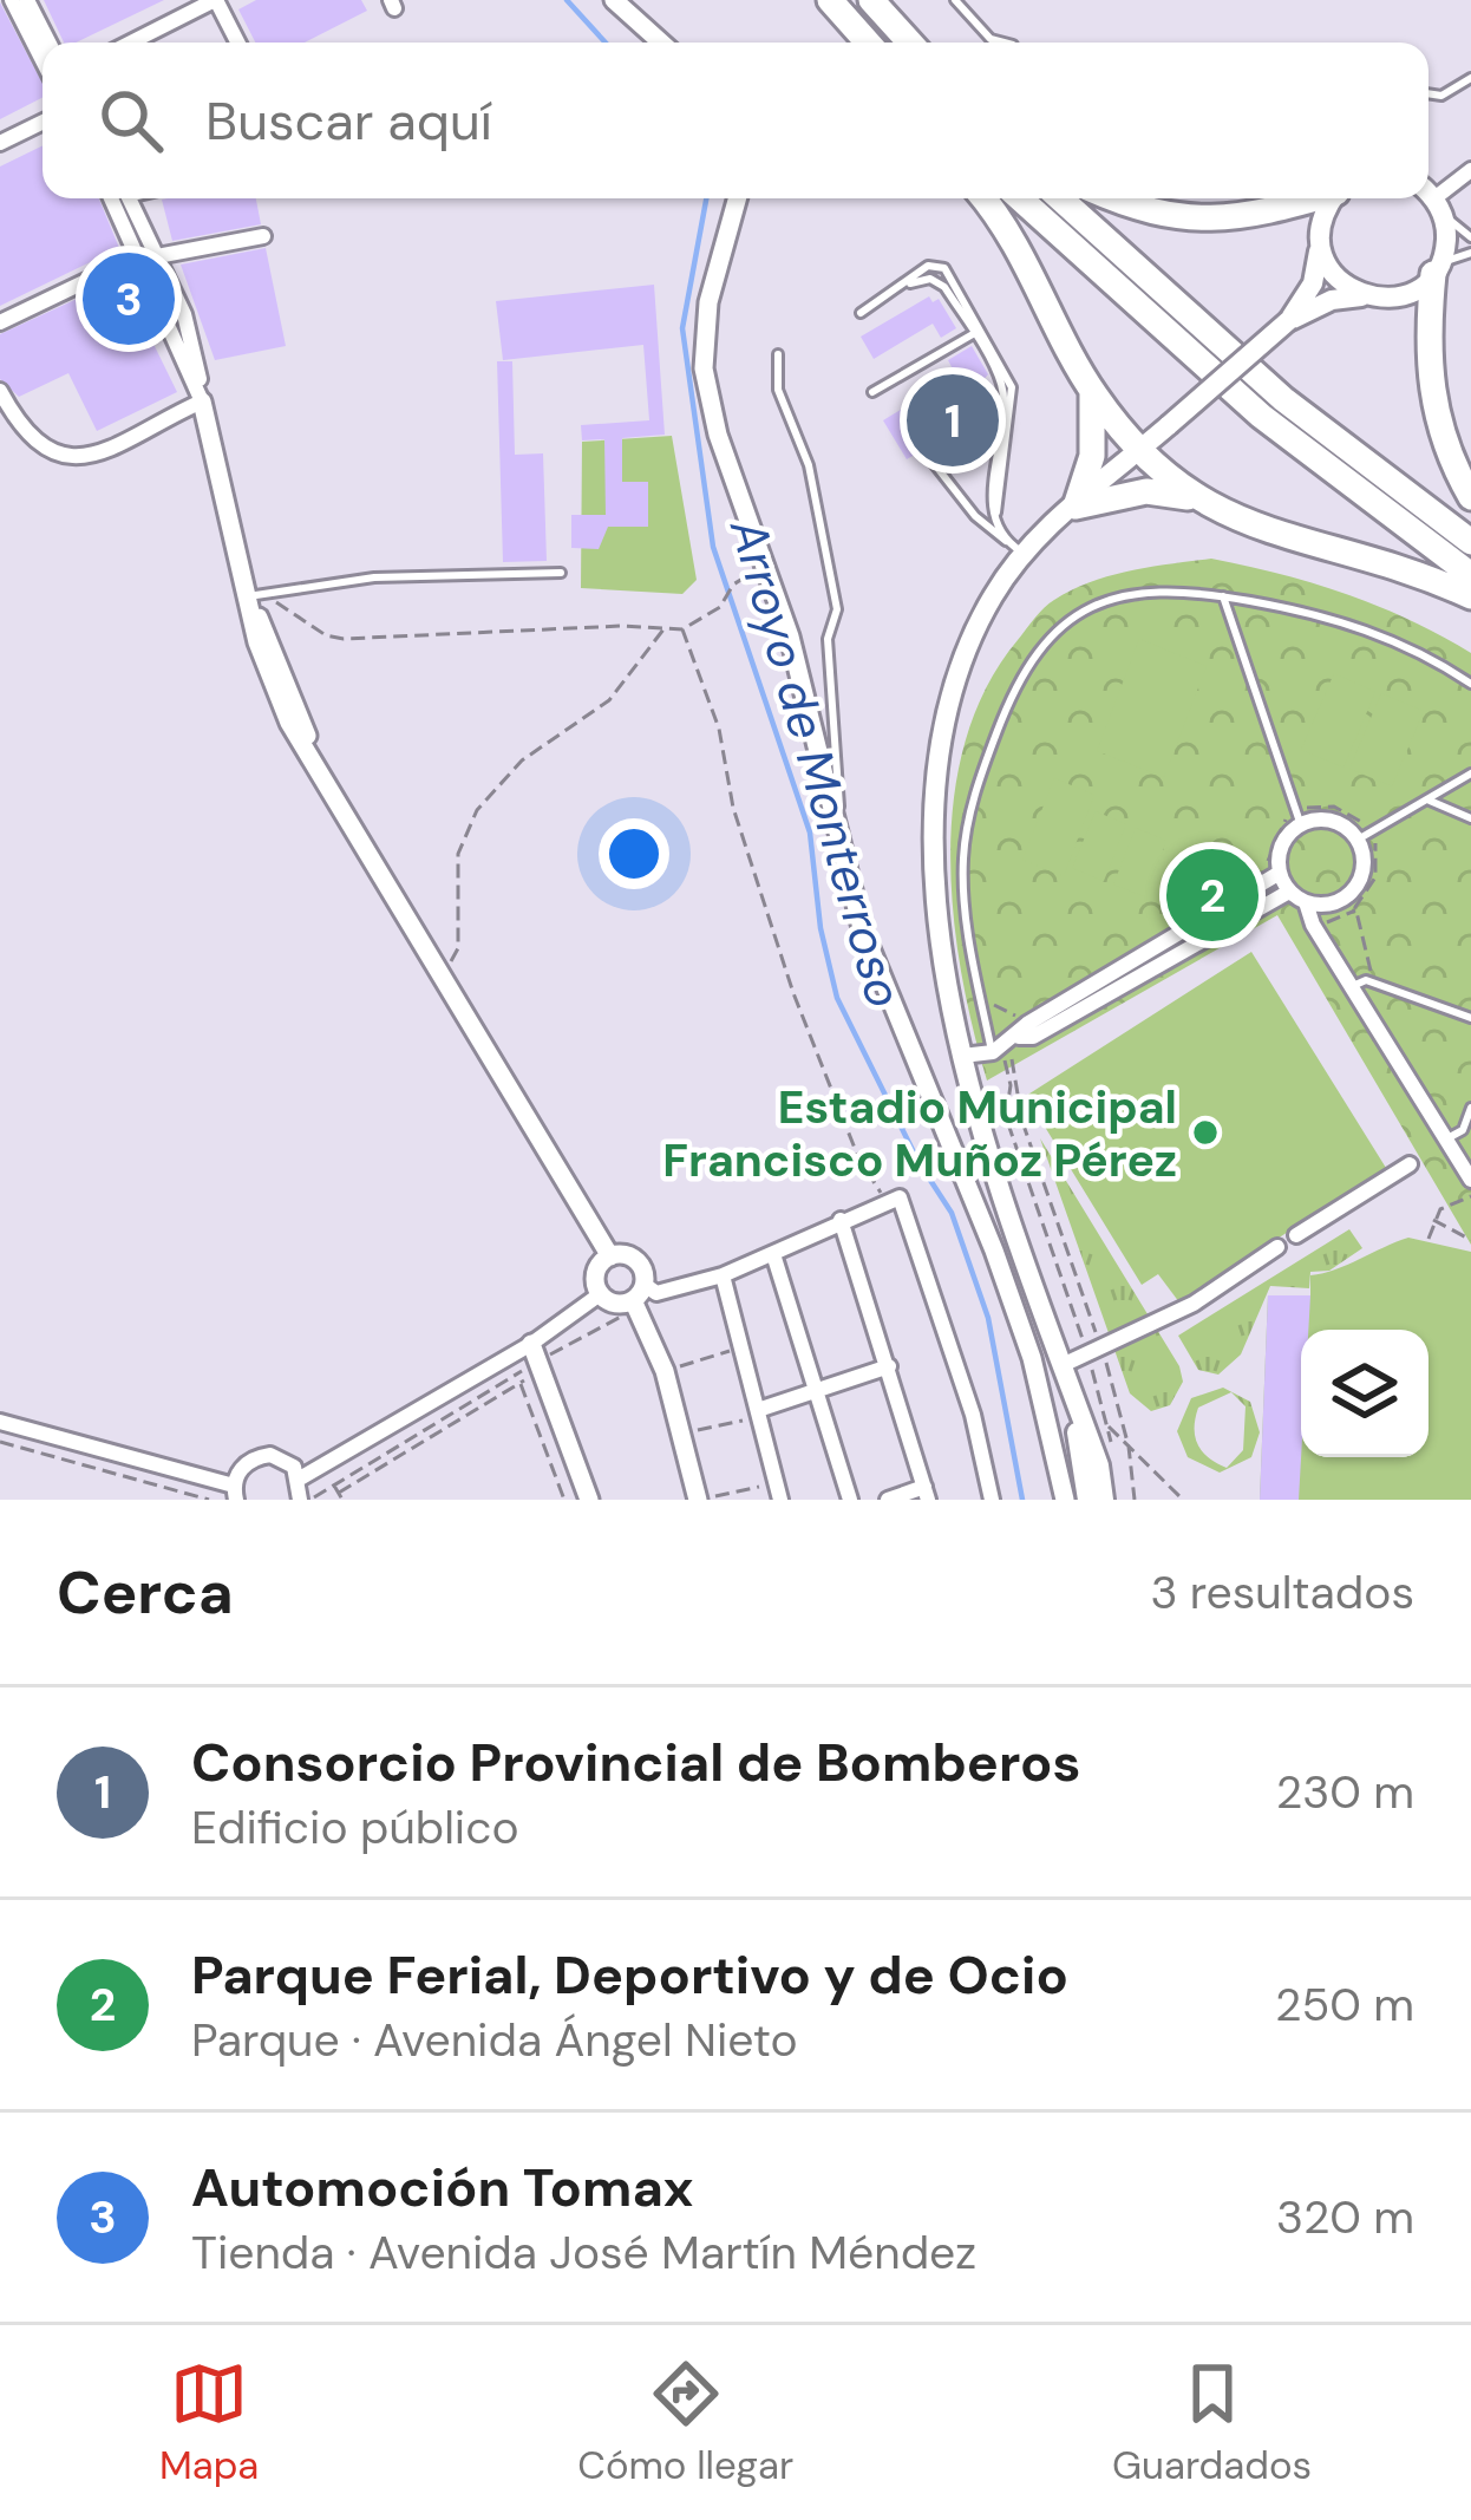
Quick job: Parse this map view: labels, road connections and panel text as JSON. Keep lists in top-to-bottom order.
{
  "water": ["Arroyo de Monterroso"],
  "places": ["Estadio Municipal Francisco Muñoz Pérez"],
  "page": {
    "search": "Buscar aquí",
    "pins": ["3", "1", "2"],
    "heading": ["Cerca", "3 resultados"],
    "list": [
      {
        "mark": "1",
        "name": "Consorcio Provincial de Bomberos",
        "note": "Edificio público",
        "value": "230 m"
      },
      {
        "mark": "2",
        "name": "Parque Ferial, Deportivo y de Ocio",
        "note": "Parque · Avenida Ángel Nieto",
        "value": "250 m"
      },
      {
        "mark": "3",
        "name": "Automoción Tomax",
        "note": "Tienda · Avenida José Martín Méndez",
        "value": "320 m"
      }
    ],
    "nav": ["Mapa", "Cómo llegar", "Guardados"]
  }
}
